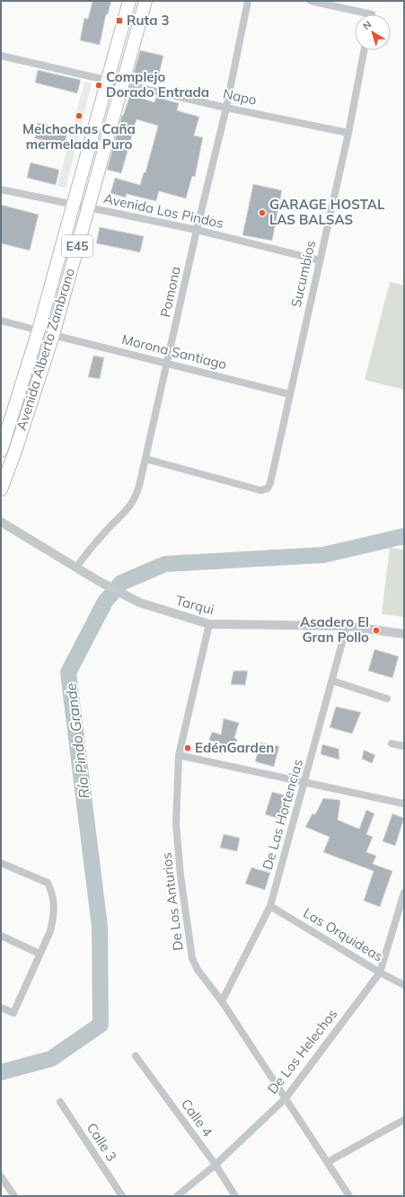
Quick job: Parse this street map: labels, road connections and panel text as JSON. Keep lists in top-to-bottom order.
{
  "streets": {
    "highway": ["E45", "Avenida Alberto Zambrano"],
    "street": [
      "Napo",
      "Avenida Los Pindos",
      "Sucumbios",
      "Pomona",
      "Morona Santiago",
      "Tarqui",
      "De Las Hortencias",
      "De Los Anturios",
      "Las Orquideas",
      "De Los Helechos",
      "Calle 4",
      "Calle 3"
    ]
  },
  "crossings": [
    ["Napo", "Sucumbios"],
    ["Napo", "Pomona"],
    ["Napo", "Avenida Alberto Zambrano"],
    ["Avenida Los Pindos", "Sucumbios"],
    ["Avenida Los Pindos", "Pomona"],
    ["Avenida Los Pindos", "Avenida Alberto Zambrano"],
    ["Sucumbios", "Pomona"],
    ["Sucumbios", "Morona Santiago"],
    ["Pomona", "Morona Santiago"],
    ["Pomona", "Tarqui"],
    ["Avenida Alberto Zambrano", "Morona Santiago"],
    ["Tarqui", "De Las Hortencias"],
    ["Tarqui", "De Los Anturios"],
    ["De Las Hortencias", "De Los Anturios"],
    ["De Las Hortencias", "Las Orquideas"],
    ["De Los Anturios", "De Los Helechos"],
    ["Las Orquideas", "De Los Helechos"],
    ["De Los Helechos", "Calle 4"]
  ],
  "water": ["Río Pindo Grande"],
  "places": {
    "transit": ["Ruta 3"],
    "other": [
      "Complejo Dorado Entrada",
      "Melchochas Caña mermelada Puro",
      "GARAGE HOSTAL LAS BALSAS",
      "Asadero El Gran Pollo",
      "EdénGarden"
    ]
  },
  "north": "top left"
}
